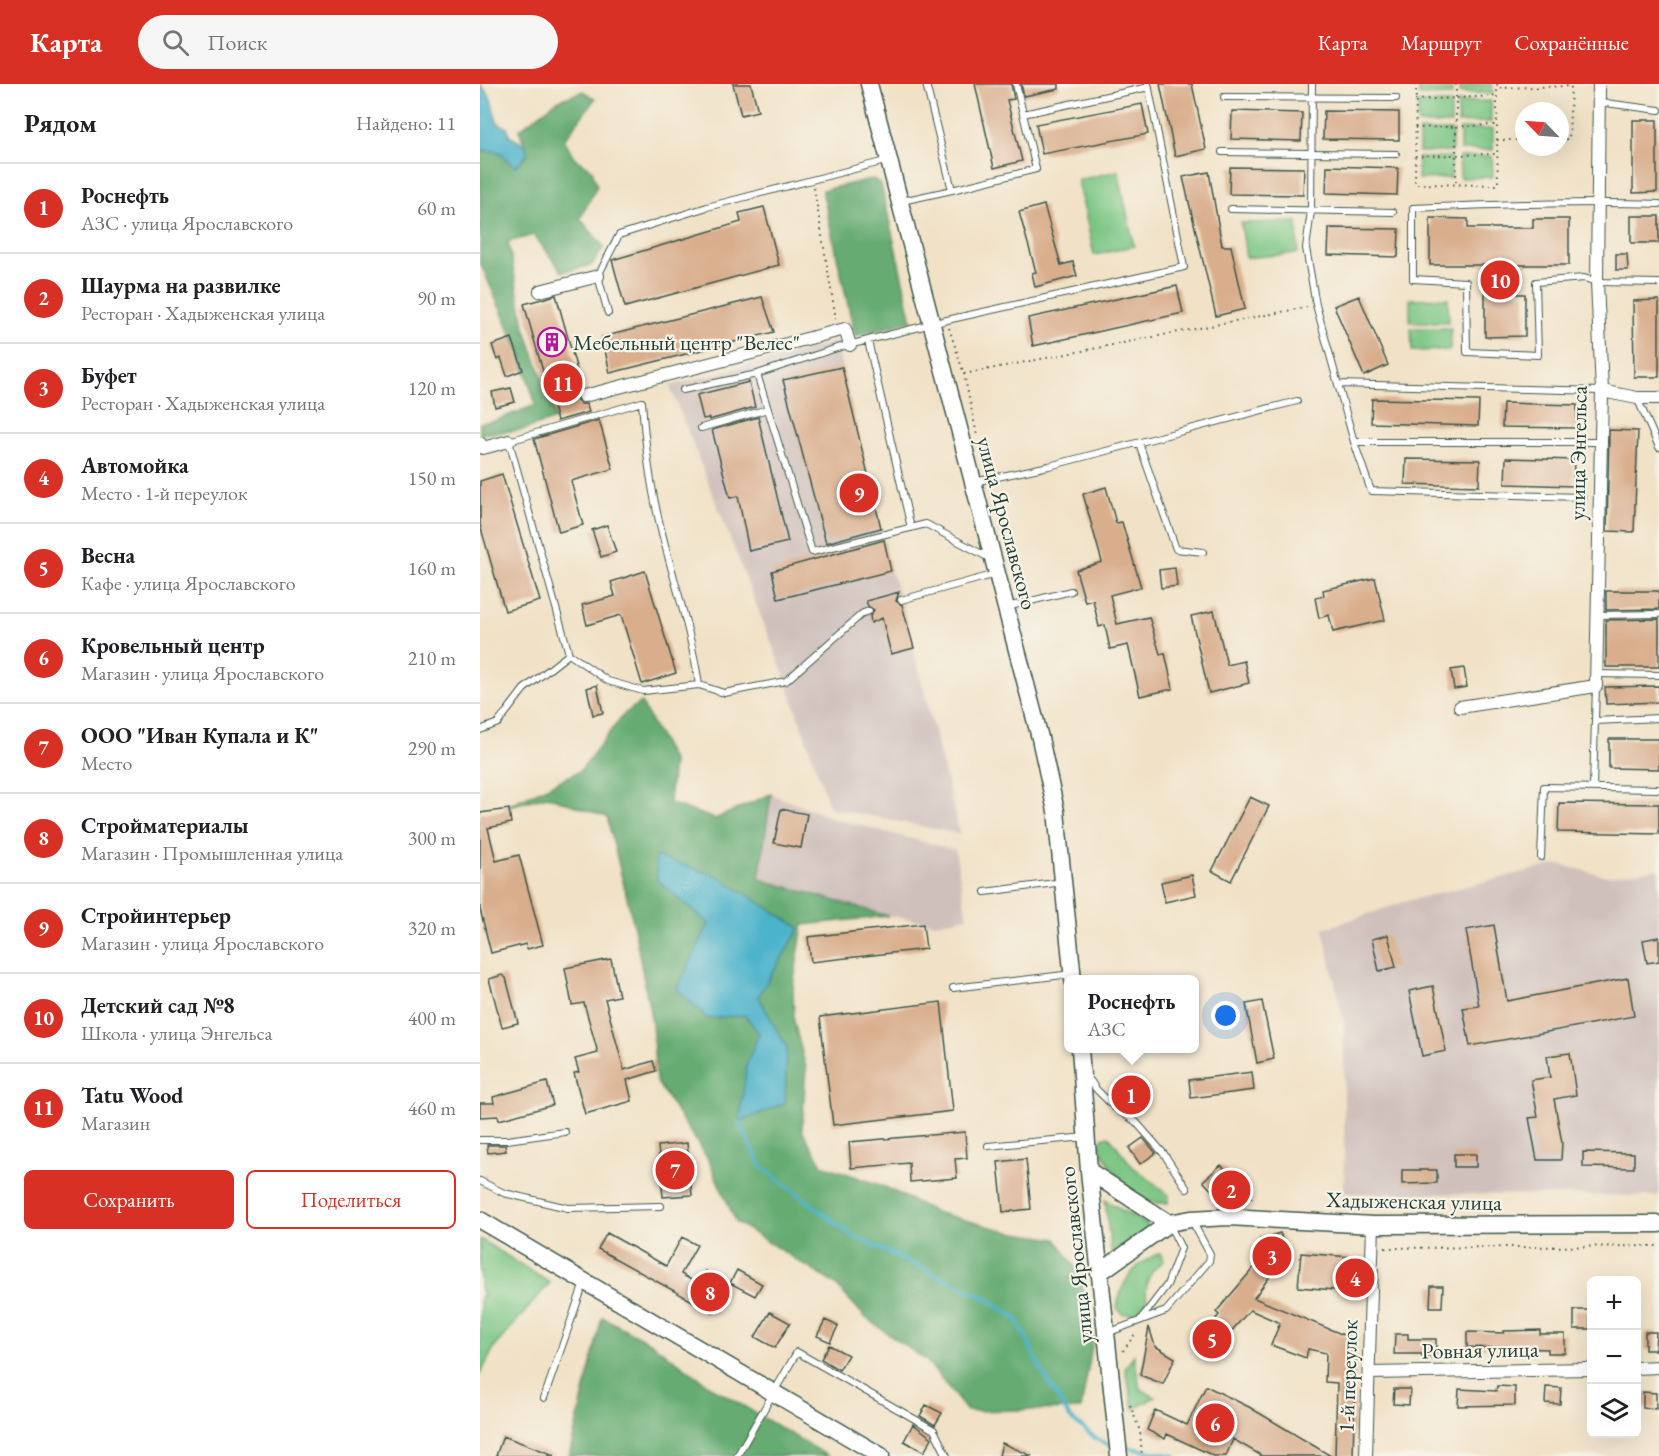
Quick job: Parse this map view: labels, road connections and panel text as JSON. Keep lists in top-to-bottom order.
{
  "streets": {
    "street": [
      "улица Энгельса",
      "улица Ярославского",
      "Хадыженская улица",
      "Ровная улица",
      "1-й переулок"
    ]
  },
  "crossings": [
    ["улица Ярославского", "Хадыженская улица"],
    ["Хадыженская улица", "1-й переулок"],
    ["Ровная улица", "1-й переулок"]
  ],
  "places": {
    "building": ["Мебельный центр \"Велес\""]
  },
  "north": "top left",
  "page": {
    "header": "Карта",
    "search": "Поиск",
    "nav": ["Карта", "Маршрут", "Сохранённые"],
    "heading": ["Рядом", "Найдено: 11"],
    "list": [
      {
        "mark": "1",
        "name": "Роснефть",
        "note": "АЗС · улица Ярославского",
        "value": "60 m"
      },
      {
        "mark": "2",
        "name": "Шаурма на развилке",
        "note": "Ресторан · Хадыженская улица",
        "value": "90 m"
      },
      {
        "mark": "3",
        "name": "Буфет",
        "note": "Ресторан · Хадыженская улица",
        "value": "120 m"
      },
      {
        "mark": "4",
        "name": "Автомойка",
        "note": "Место · 1-й переулок",
        "value": "150 m"
      },
      {
        "mark": "5",
        "name": "Весна",
        "note": "Кафе · улица Ярославского",
        "value": "160 m"
      },
      {
        "mark": "6",
        "name": "Кровельный центр",
        "note": "Магазин · улица Ярославского",
        "value": "210 m"
      },
      {
        "mark": "7",
        "name": "ООО \"Иван Купала и К\"",
        "note": "Место",
        "value": "290 m"
      },
      {
        "mark": "8",
        "name": "Стройматериалы",
        "note": "Магазин · Промышленная улица",
        "value": "300 m"
      },
      {
        "mark": "9",
        "name": "Стройинтерьер",
        "note": "Магазин · улица Ярославского",
        "value": "320 m"
      },
      {
        "mark": "10",
        "name": "Детский сад №8",
        "note": "Школа · улица Энгельса",
        "value": "400 m"
      },
      {
        "mark": "11",
        "name": "Tatu Wood",
        "note": "Магазин",
        "value": "460 m"
      }
    ],
    "pins": [
      "10",
      "11",
      "9",
      "1",
      "7",
      "2",
      "3",
      "4",
      "8",
      "5",
      "6"
    ],
    "popup": ["Роснефть", "АЗС"],
    "buttons": ["Сохранить", "Поделиться"],
    "map_buttons": ["+", "−"]
  }
}
